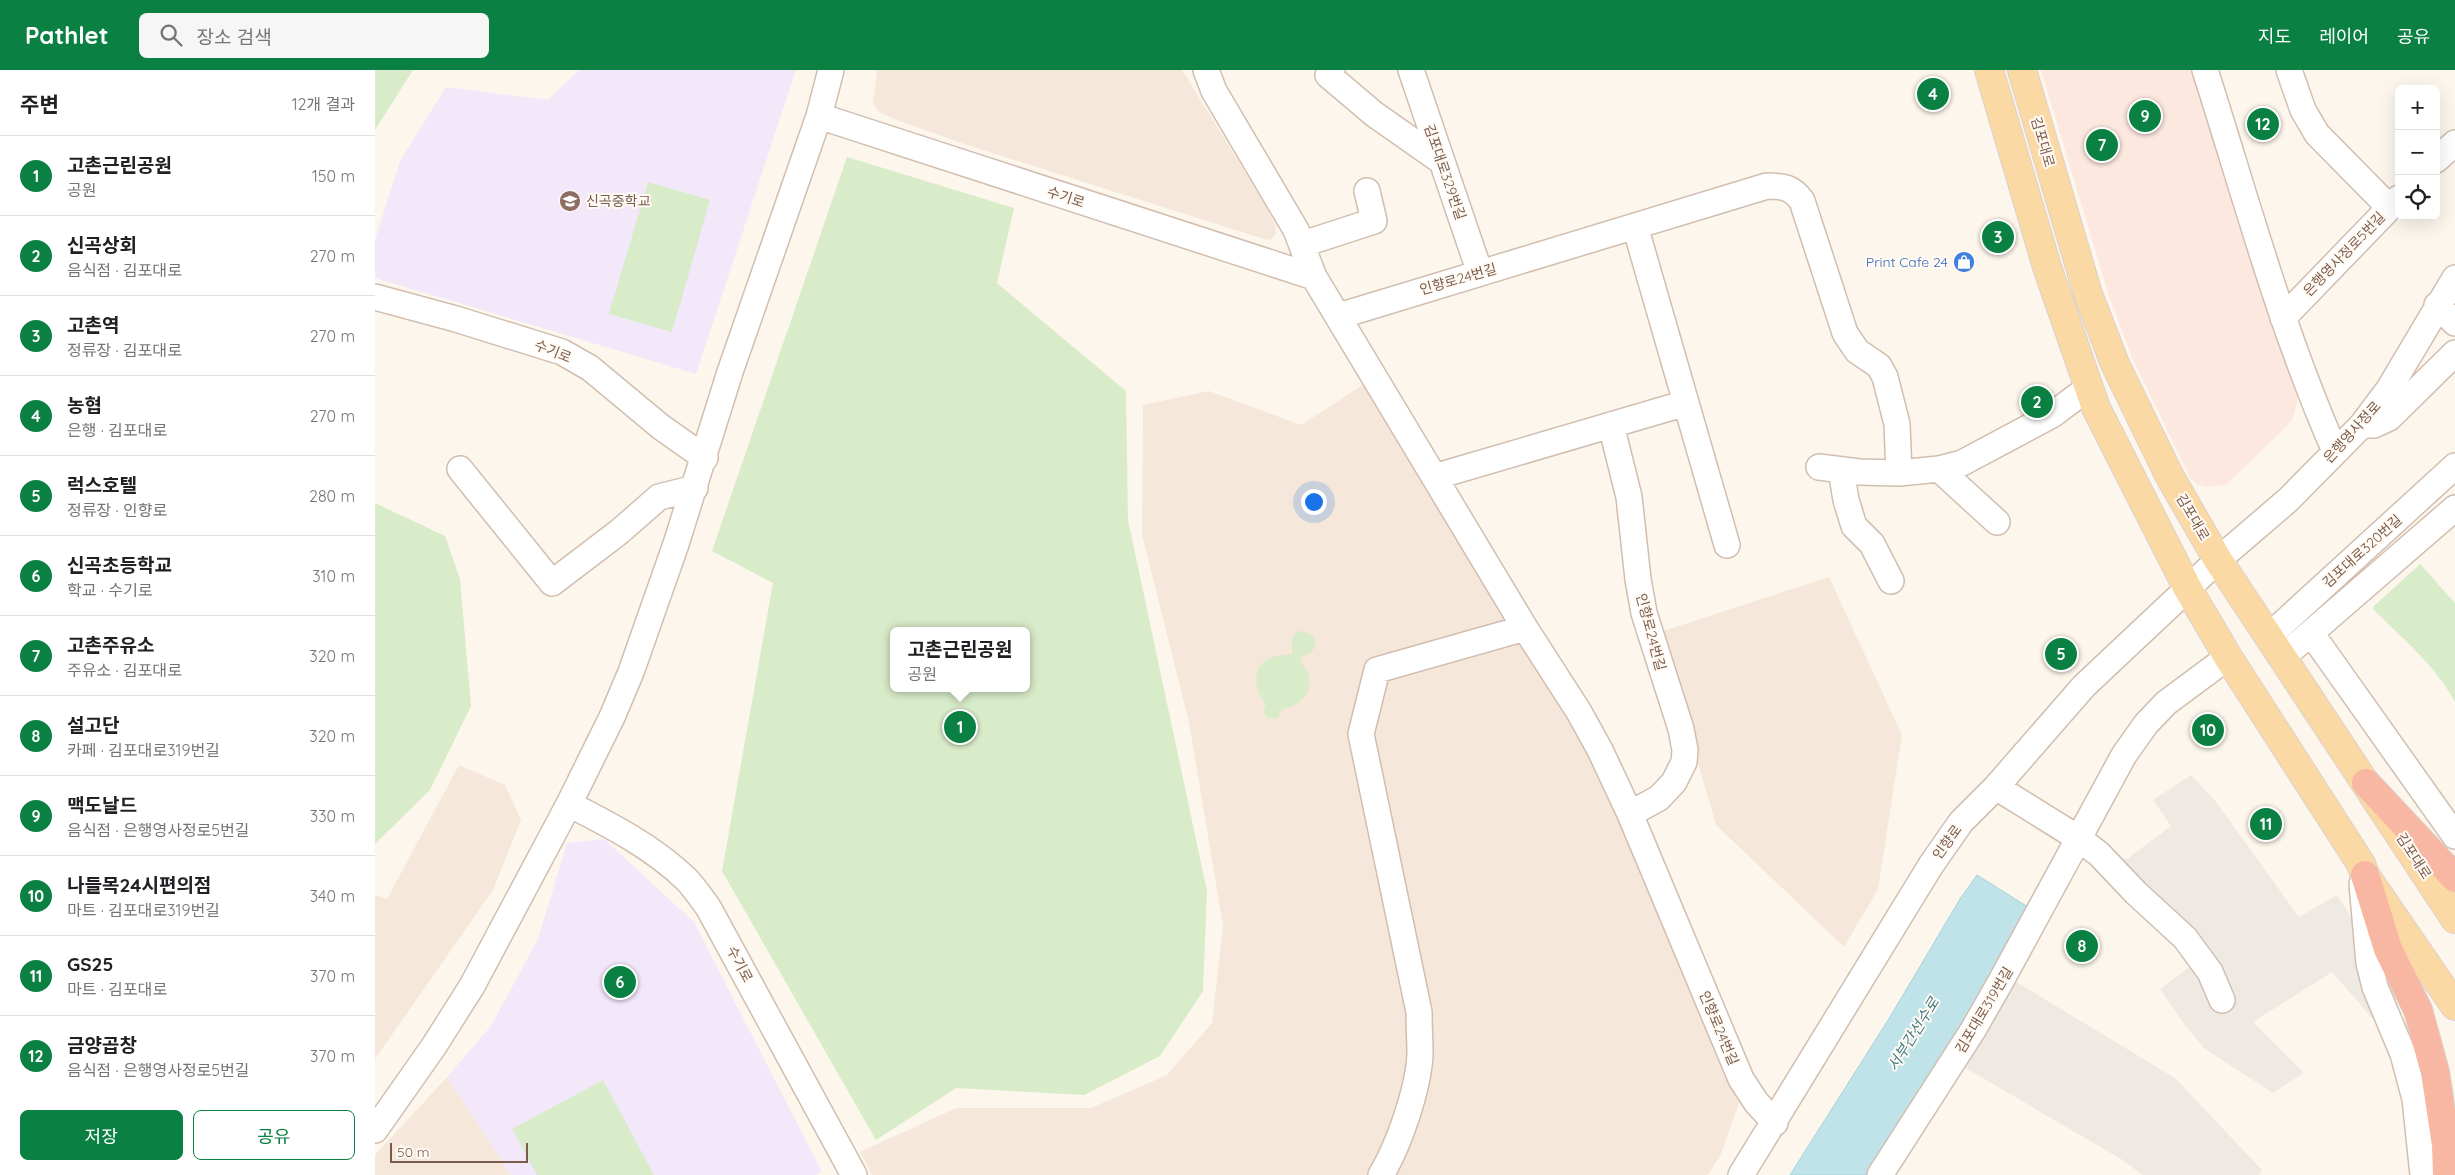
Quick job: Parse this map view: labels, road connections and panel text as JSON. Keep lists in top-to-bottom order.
{
  "streets": {
    "main road": ["김포대로"],
    "street": [
      "김포대로329번길",
      "수기로",
      "은행영사정로5번길",
      "인향로24번길",
      "은행영사정로",
      "김포대로320번길",
      "인향로",
      "김포대로319번길"
    ]
  },
  "crossings": [
    ["김포대로", "은행영사정로"],
    ["김포대로", "김포대로320번길"],
    ["김포대로", "인향로"],
    ["김포대로329번길", "인향로24번길"],
    ["수기로", "인향로24번길"],
    ["인향로24번길", "인향로"],
    ["은행영사정로", "인향로"]
  ],
  "water": ["서부간선수로"],
  "places": {
    "school or university": ["신곡중학교"],
    "shop": ["Print Cafe 24"]
  },
  "scale_bar": "50 m",
  "page": {
    "header": "Pathlet",
    "search": "장소 검색",
    "nav": ["지도", "레이어", "공유"],
    "heading": ["주변", "12개 결과"],
    "pins": [
      "4",
      "9",
      "12",
      "7",
      "3",
      "2",
      "5",
      "1",
      "10",
      "11",
      "8",
      "6"
    ],
    "map_buttons": ["+", "−"],
    "list": [
      {
        "mark": "1",
        "name": "고촌근린공원",
        "note": "공원",
        "value": "150 m"
      },
      {
        "mark": "2",
        "name": "신곡상회",
        "note": "음식점 · 김포대로",
        "value": "270 m"
      },
      {
        "mark": "3",
        "name": "고촌역",
        "note": "정류장 · 김포대로",
        "value": "270 m"
      },
      {
        "mark": "4",
        "name": "농협",
        "note": "은행 · 김포대로",
        "value": "270 m"
      },
      {
        "mark": "5",
        "name": "럭스호텔",
        "note": "정류장 · 인향로",
        "value": "280 m"
      },
      {
        "mark": "6",
        "name": "신곡초등학교",
        "note": "학교 · 수기로",
        "value": "310 m"
      },
      {
        "mark": "7",
        "name": "고촌주유소",
        "note": "주유소 · 김포대로",
        "value": "320 m"
      },
      {
        "mark": "8",
        "name": "설고단",
        "note": "카페 · 김포대로319번길",
        "value": "320 m"
      },
      {
        "mark": "9",
        "name": "맥도날드",
        "note": "음식점 · 은행영사정로5번길",
        "value": "330 m"
      },
      {
        "mark": "10",
        "name": "나들목24시편의점",
        "note": "마트 · 김포대로319번길",
        "value": "340 m"
      },
      {
        "mark": "11",
        "name": "GS25",
        "note": "마트 · 김포대로",
        "value": "370 m"
      },
      {
        "mark": "12",
        "name": "금양곱창",
        "note": "음식점 · 은행영사정로5번길",
        "value": "370 m"
      }
    ],
    "popup": ["고촌근린공원", "공원"],
    "buttons": ["저장", "공유"],
    "scale": "50 m"
  }
}
